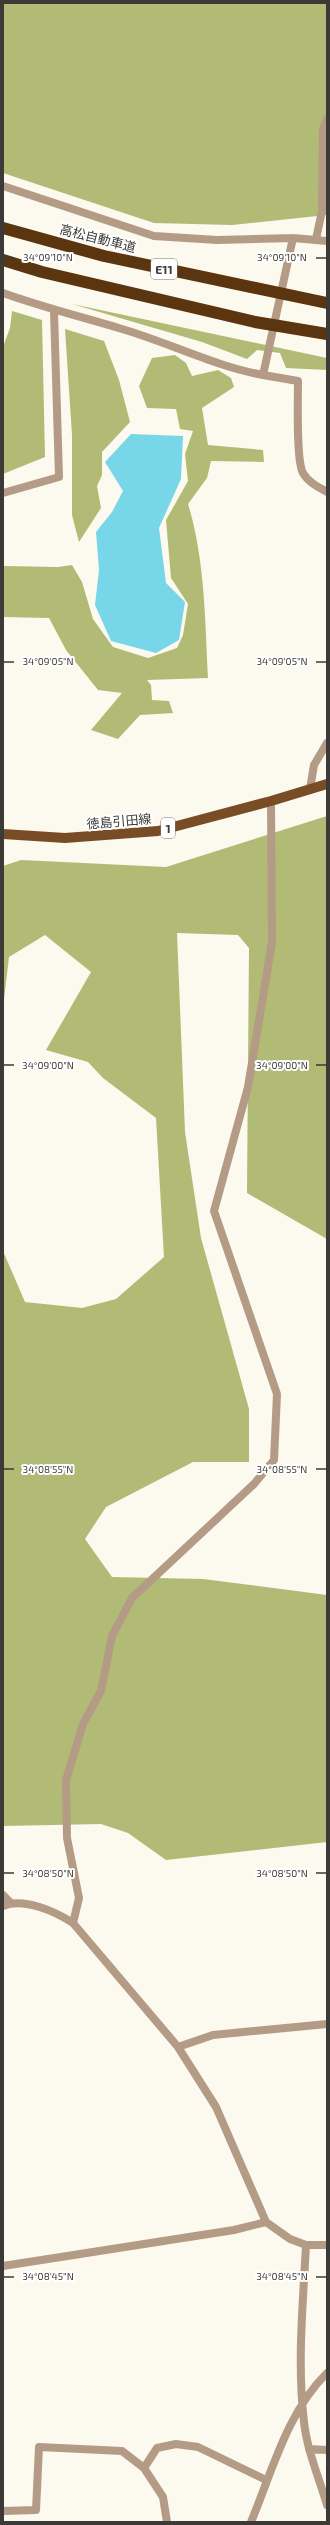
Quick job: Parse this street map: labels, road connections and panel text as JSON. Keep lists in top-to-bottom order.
{
  "streets": {
    "highway": ["高松自動車道", "E11"],
    "main road": ["徳島引田線", "1"]
  },
  "coordinates": [
    "34°09'10\"N",
    "34°09'05\"N",
    "34°09'00\"N",
    "34°08'55\"N",
    "34°08'50\"N",
    "34°08'45\"N"
  ]
}
